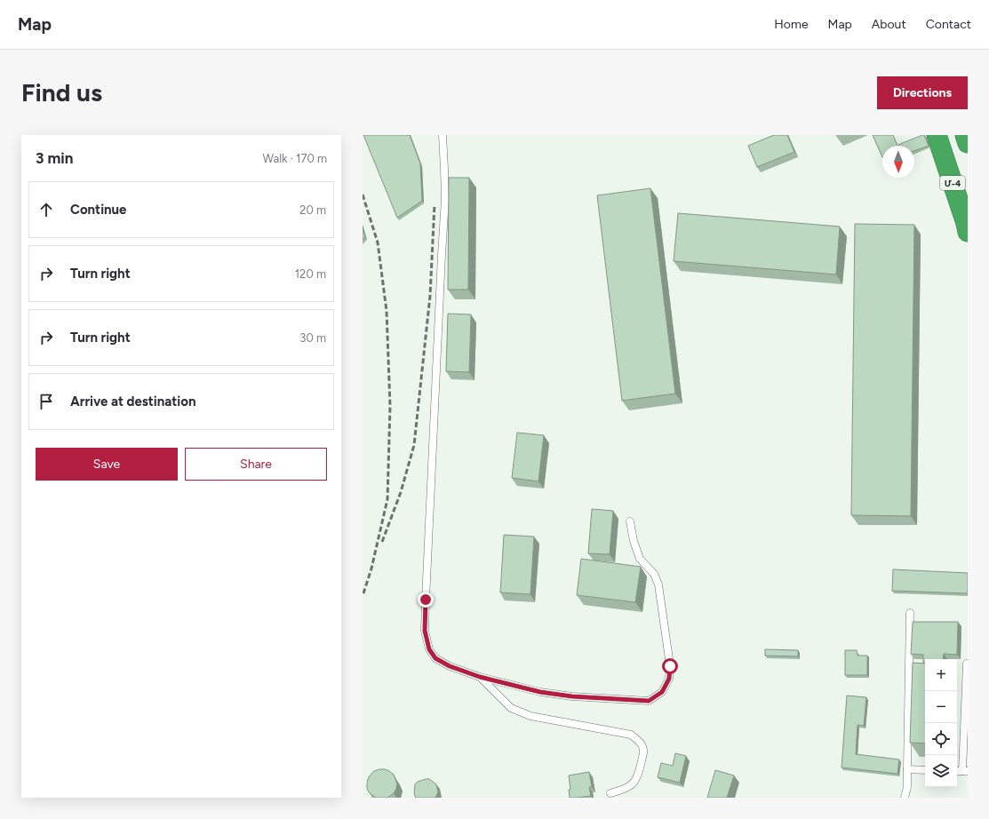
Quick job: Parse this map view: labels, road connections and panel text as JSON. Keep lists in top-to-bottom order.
{
  "streets": {
    "highway": ["Մ-4"]
  },
  "north": "bottom",
  "page": {
    "header": "Map",
    "nav": [
      "Home",
      "Map",
      "About",
      "Contact"
    ],
    "buttons": [
      "Directions",
      ["Save", "Share"]
    ],
    "title": "Find us",
    "heading": ["3 min", "Walk · 170 m"],
    "list": [
      ["Continue", "20 m"],
      ["Turn right", "120 m"],
      ["Turn right", "30 m"],
      "Arrive at destination"
    ],
    "map_buttons": ["+", "−"]
  }
}
